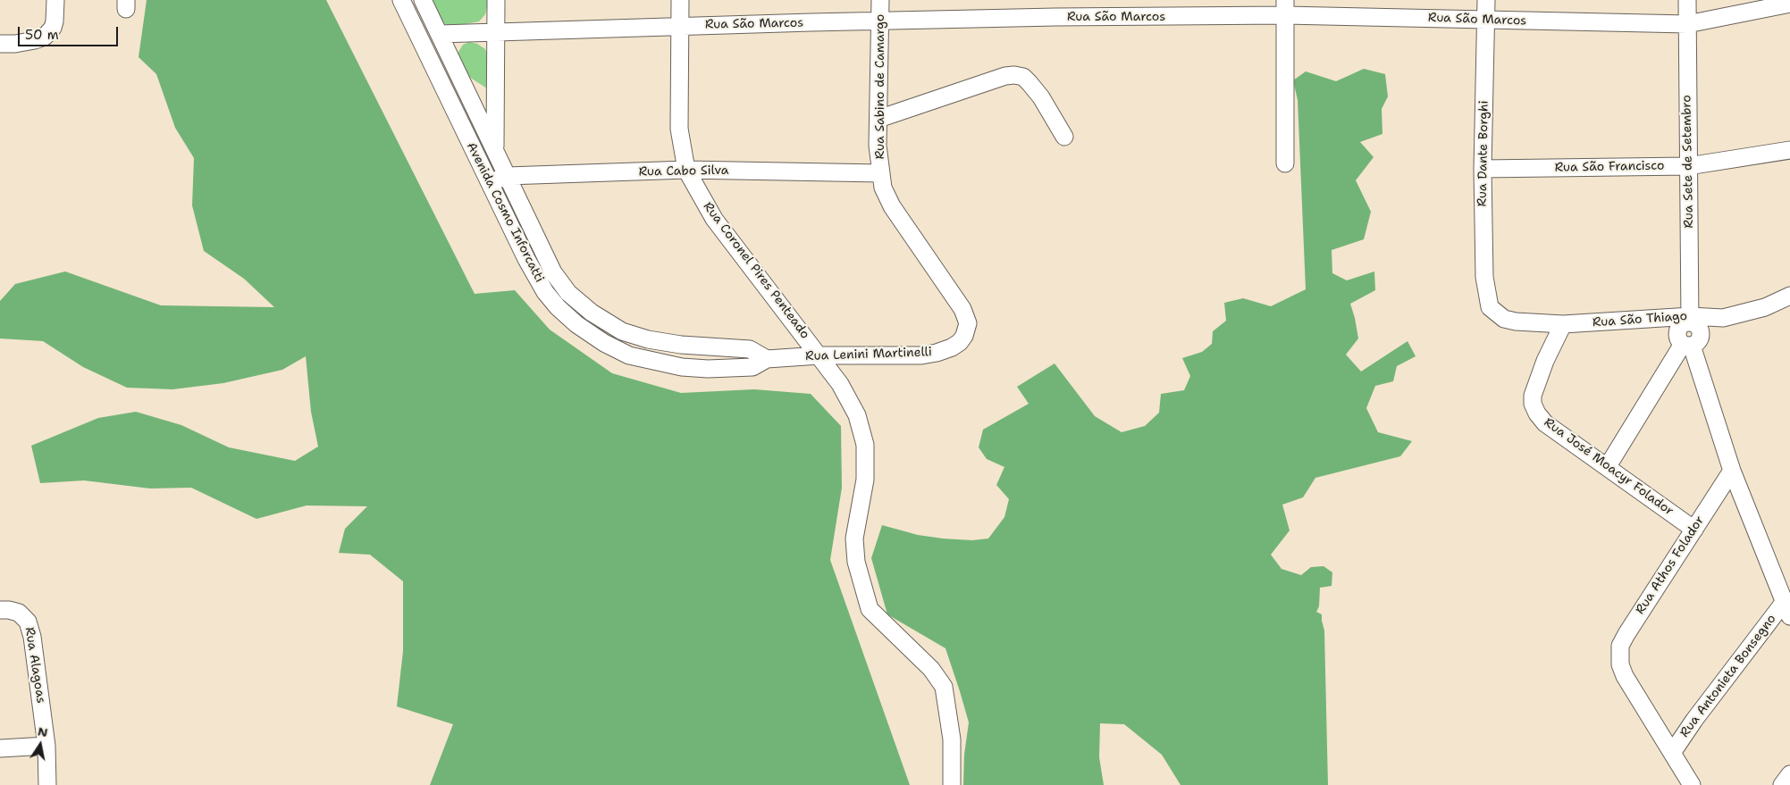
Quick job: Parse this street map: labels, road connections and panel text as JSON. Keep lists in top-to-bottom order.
{
  "streets": {
    "street": [
      "Rua São Marcos",
      "Rua Sabino de Camargo",
      "Rua Dante Borghi",
      "Rua Sete de Setembro",
      "Rua São Francisco",
      "Rua Cabo Silva",
      "Avenida Cosmo Inforcatti",
      "Rua Coronel Pires Penteado",
      "Rua São Thiago",
      "Rua Lenini Martinelli",
      "Rua José Moacyr Folador",
      "Rua Athos Folador",
      "Rua Alagoas",
      "Rua Antonieta Bonsegno"
    ]
  },
  "crossings": [
    ["Rua São Marcos", "Rua Sabino de Camargo"],
    ["Rua São Marcos", "Rua Dante Borghi"],
    ["Rua São Marcos", "Rua Sete de Setembro"],
    ["Rua São Marcos", "Avenida Cosmo Inforcatti"],
    ["Rua São Marcos", "Rua Coronel Pires Penteado"],
    ["Rua Sabino de Camargo", "Rua Cabo Silva"],
    ["Rua Sabino de Camargo", "Rua Lenini Martinelli"],
    ["Rua Dante Borghi", "Rua São Francisco"],
    ["Rua Dante Borghi", "Rua São Thiago"],
    ["Rua Sete de Setembro", "Rua São Francisco"],
    ["Rua Sete de Setembro", "Rua São Thiago"],
    ["Rua Cabo Silva", "Avenida Cosmo Inforcatti"],
    ["Rua Cabo Silva", "Rua Coronel Pires Penteado"],
    ["Avenida Cosmo Inforcatti", "Rua Lenini Martinelli"],
    ["Rua Coronel Pires Penteado", "Rua Lenini Martinelli"],
    ["Rua São Thiago", "Rua José Moacyr Folador"],
    ["Rua José Moacyr Folador", "Rua Athos Folador"],
    ["Rua Athos Folador", "Rua Antonieta Bonsegno"]
  ],
  "scale_bar": "50 m",
  "north": "top"
}
